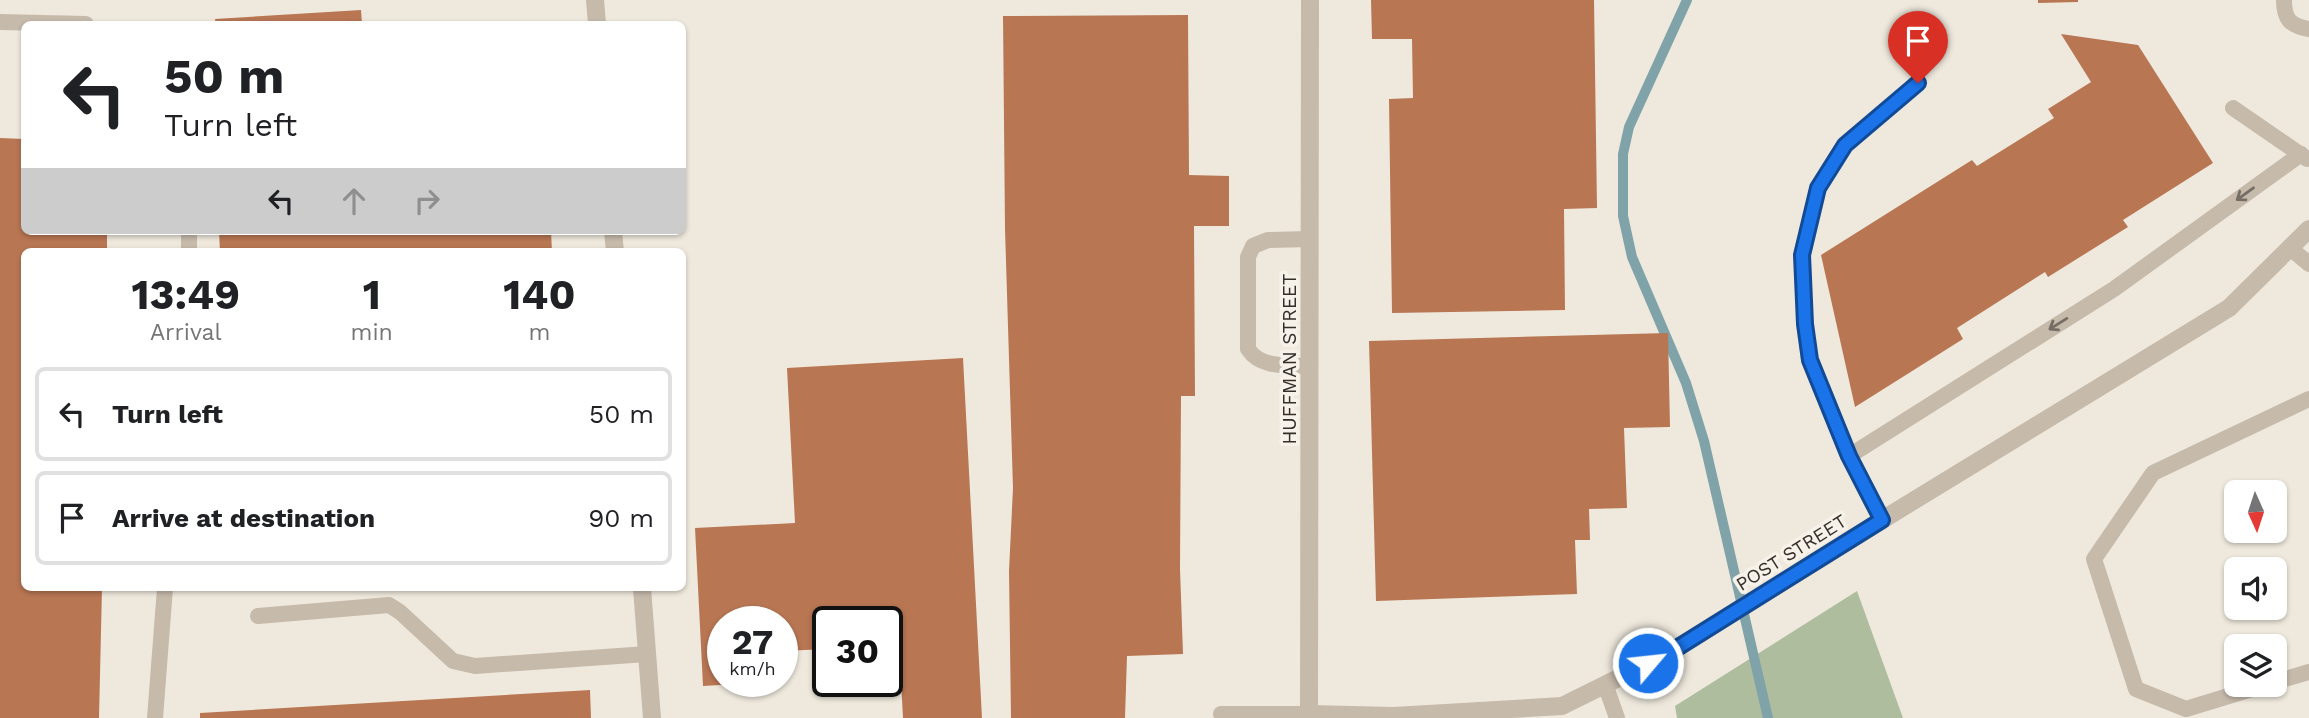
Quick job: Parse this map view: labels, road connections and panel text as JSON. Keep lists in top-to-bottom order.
{
  "streets": {
    "street": ["HUFFMAN STREET", "POST STREET"]
  },
  "crossings": [
    ["HUFFMAN STREET", "POST STREET"]
  ],
  "north": "bottom",
  "page": {
    "turn": ["50 m", "Turn left"],
    "eta": [
      "13:49",
      "Arrival",
      "1",
      "min",
      "140",
      "m"
    ],
    "list": [
      {
        "name": "Turn left",
        "value": "50 m"
      },
      {
        "name": "Arrive at destination",
        "value": "90 m"
      }
    ],
    "speed": "27 km/h",
    "limit": "30"
  }
}
